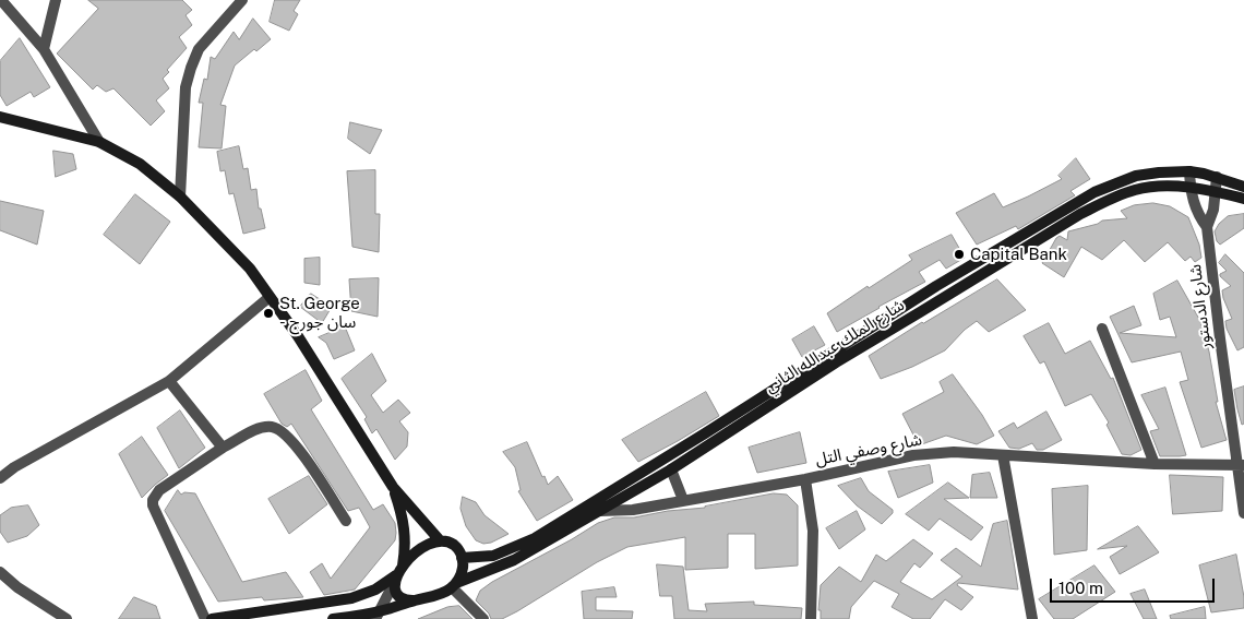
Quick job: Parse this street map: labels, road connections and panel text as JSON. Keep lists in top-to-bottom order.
{
  "streets": {
    "main road": ["شارع الملك عبدالله الثاني"],
    "street": ["شارع الدستور", "شارع وصفي التل"]
  },
  "crossings": [
    ["شارع الدستور", "شارع الملك عبدالله الثاني"],
    ["شارع الدستور", "شارع وصفي التل"],
    ["شارع الملك عبدالله الثاني", "شارع وصفي التل"]
  ],
  "places": ["Capital Bank", "St. George - سان جورج"],
  "scale_bar": "100 m"
}
